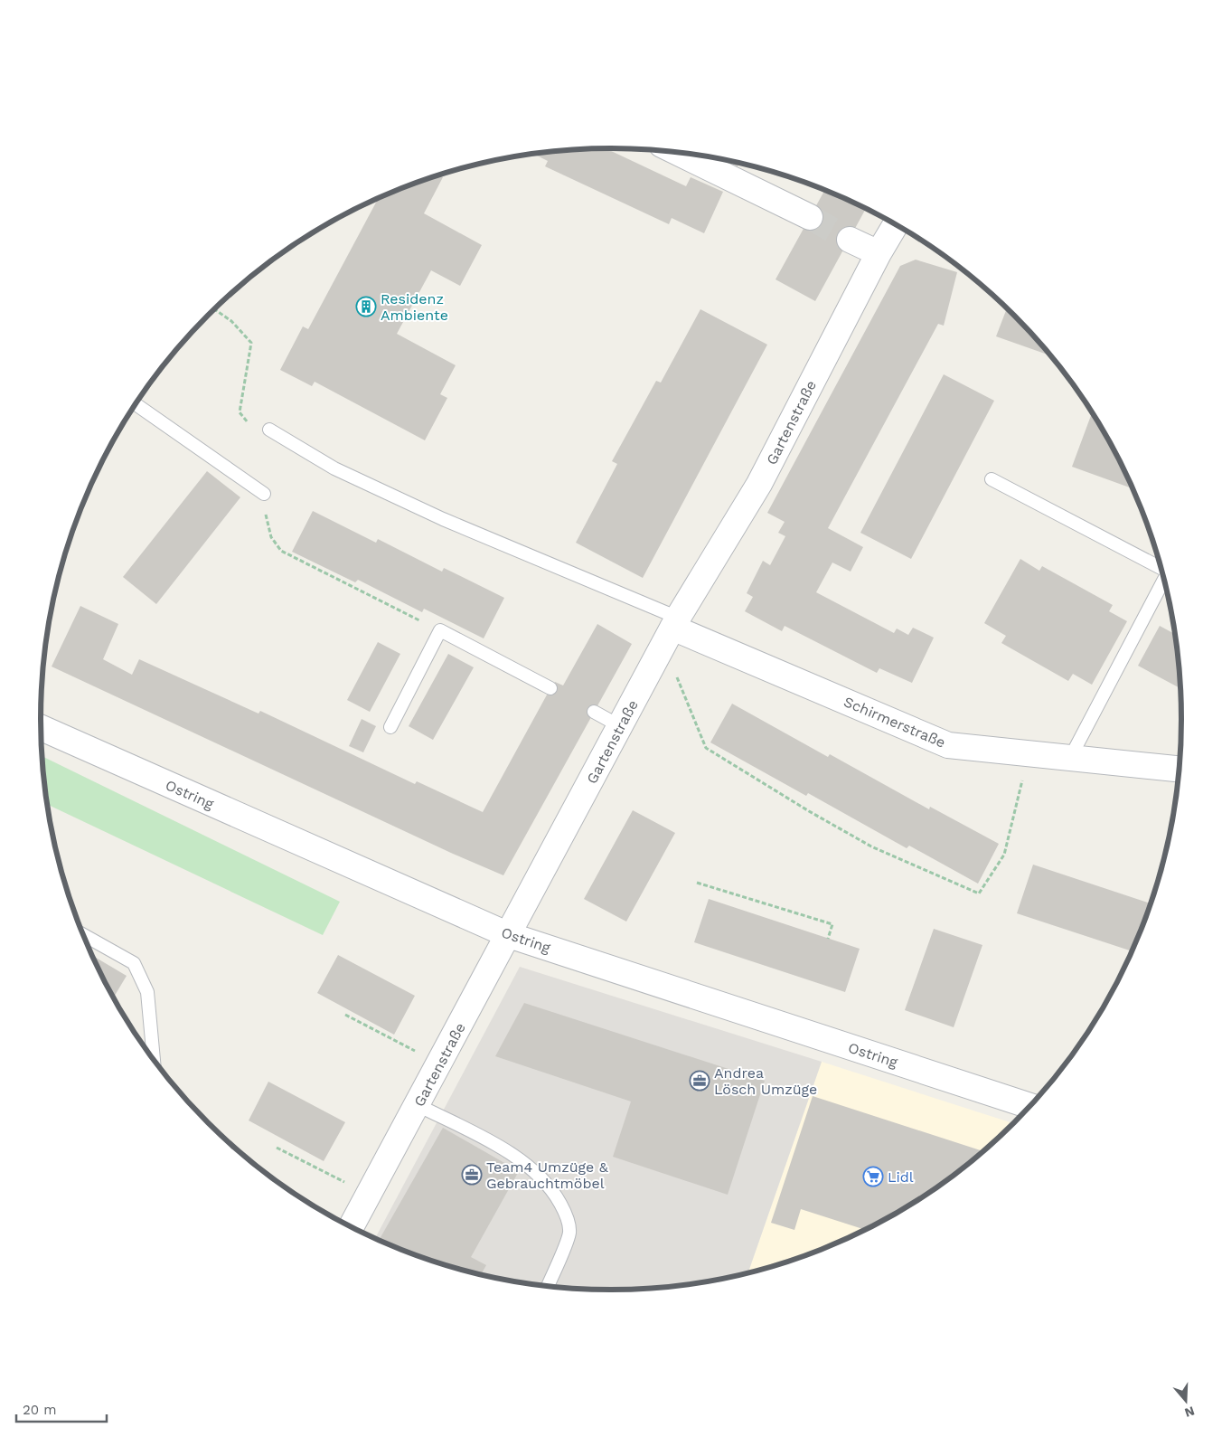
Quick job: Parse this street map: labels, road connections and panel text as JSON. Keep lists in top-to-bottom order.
{
  "streets": {
    "street": ["Gartenstraße", "Schirmerstraße", "Ostring"]
  },
  "crossings": [
    ["Gartenstraße", "Schirmerstraße"],
    ["Gartenstraße", "Ostring"]
  ],
  "places": {
    "building": ["Residenz Ambiente"],
    "office": ["Andrea Lösch Umzüge", "Team4 Umzüge & Gebrauchtmöbel"],
    "supermarket": ["Lidl"]
  },
  "scale_bar": "20 m",
  "north": "bottom"
}
